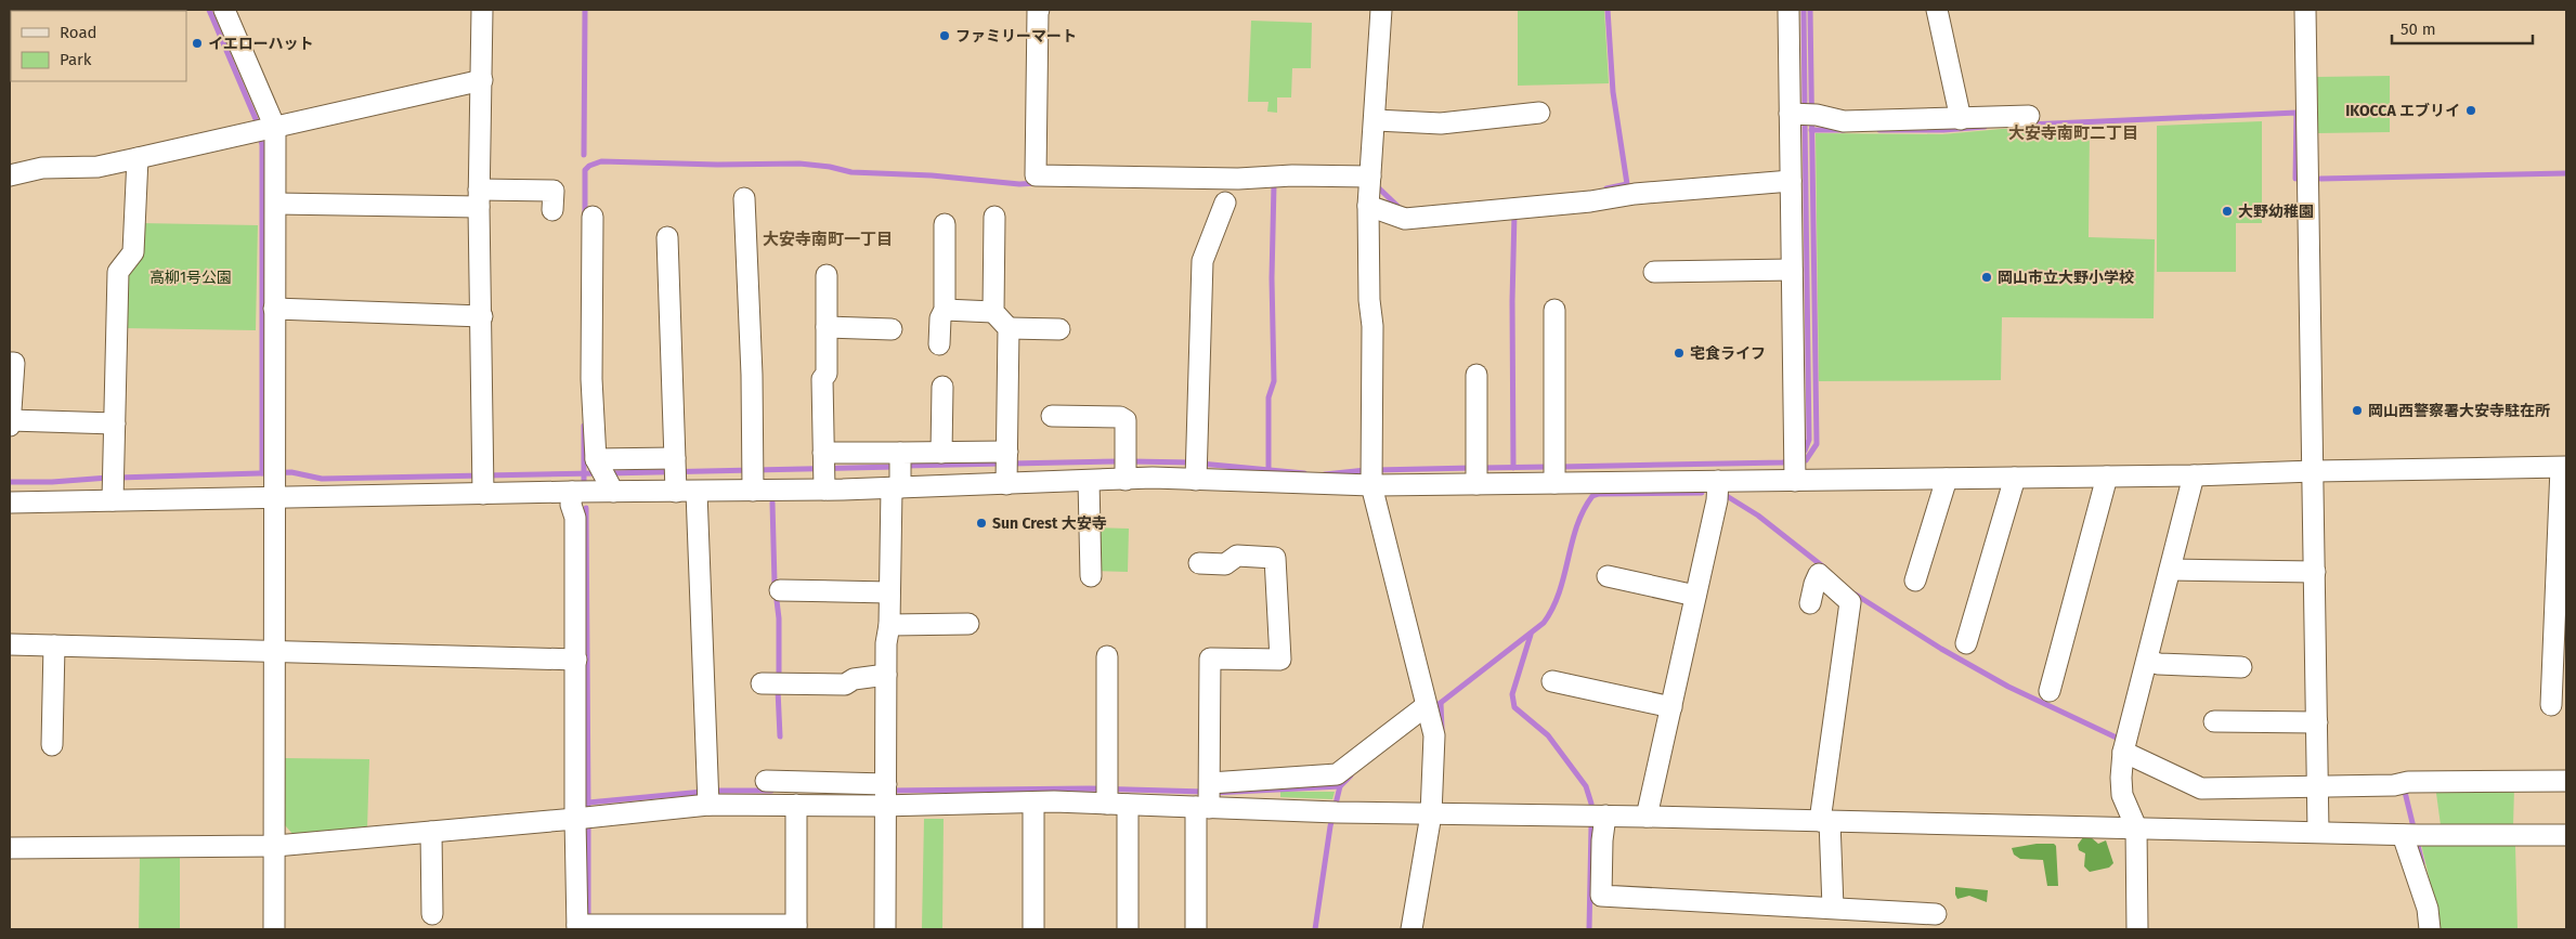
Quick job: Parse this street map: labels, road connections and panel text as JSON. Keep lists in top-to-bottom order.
{
  "districts": ["大安寺南町二丁目", "大安寺南町一丁目"],
  "parks": ["高柳1号公園"],
  "places": [
    "ファミリーマート",
    "イエローハット",
    "IKOCCA エブリイ",
    "大野幼稚園",
    "岡山市立大野小学校",
    "宅食ライフ",
    "岡山西警察署大安寺駐在所",
    "Sun Crest 大安寺"
  ],
  "legend": ["Road", "Park"],
  "scale_bar": "50 m"
}
